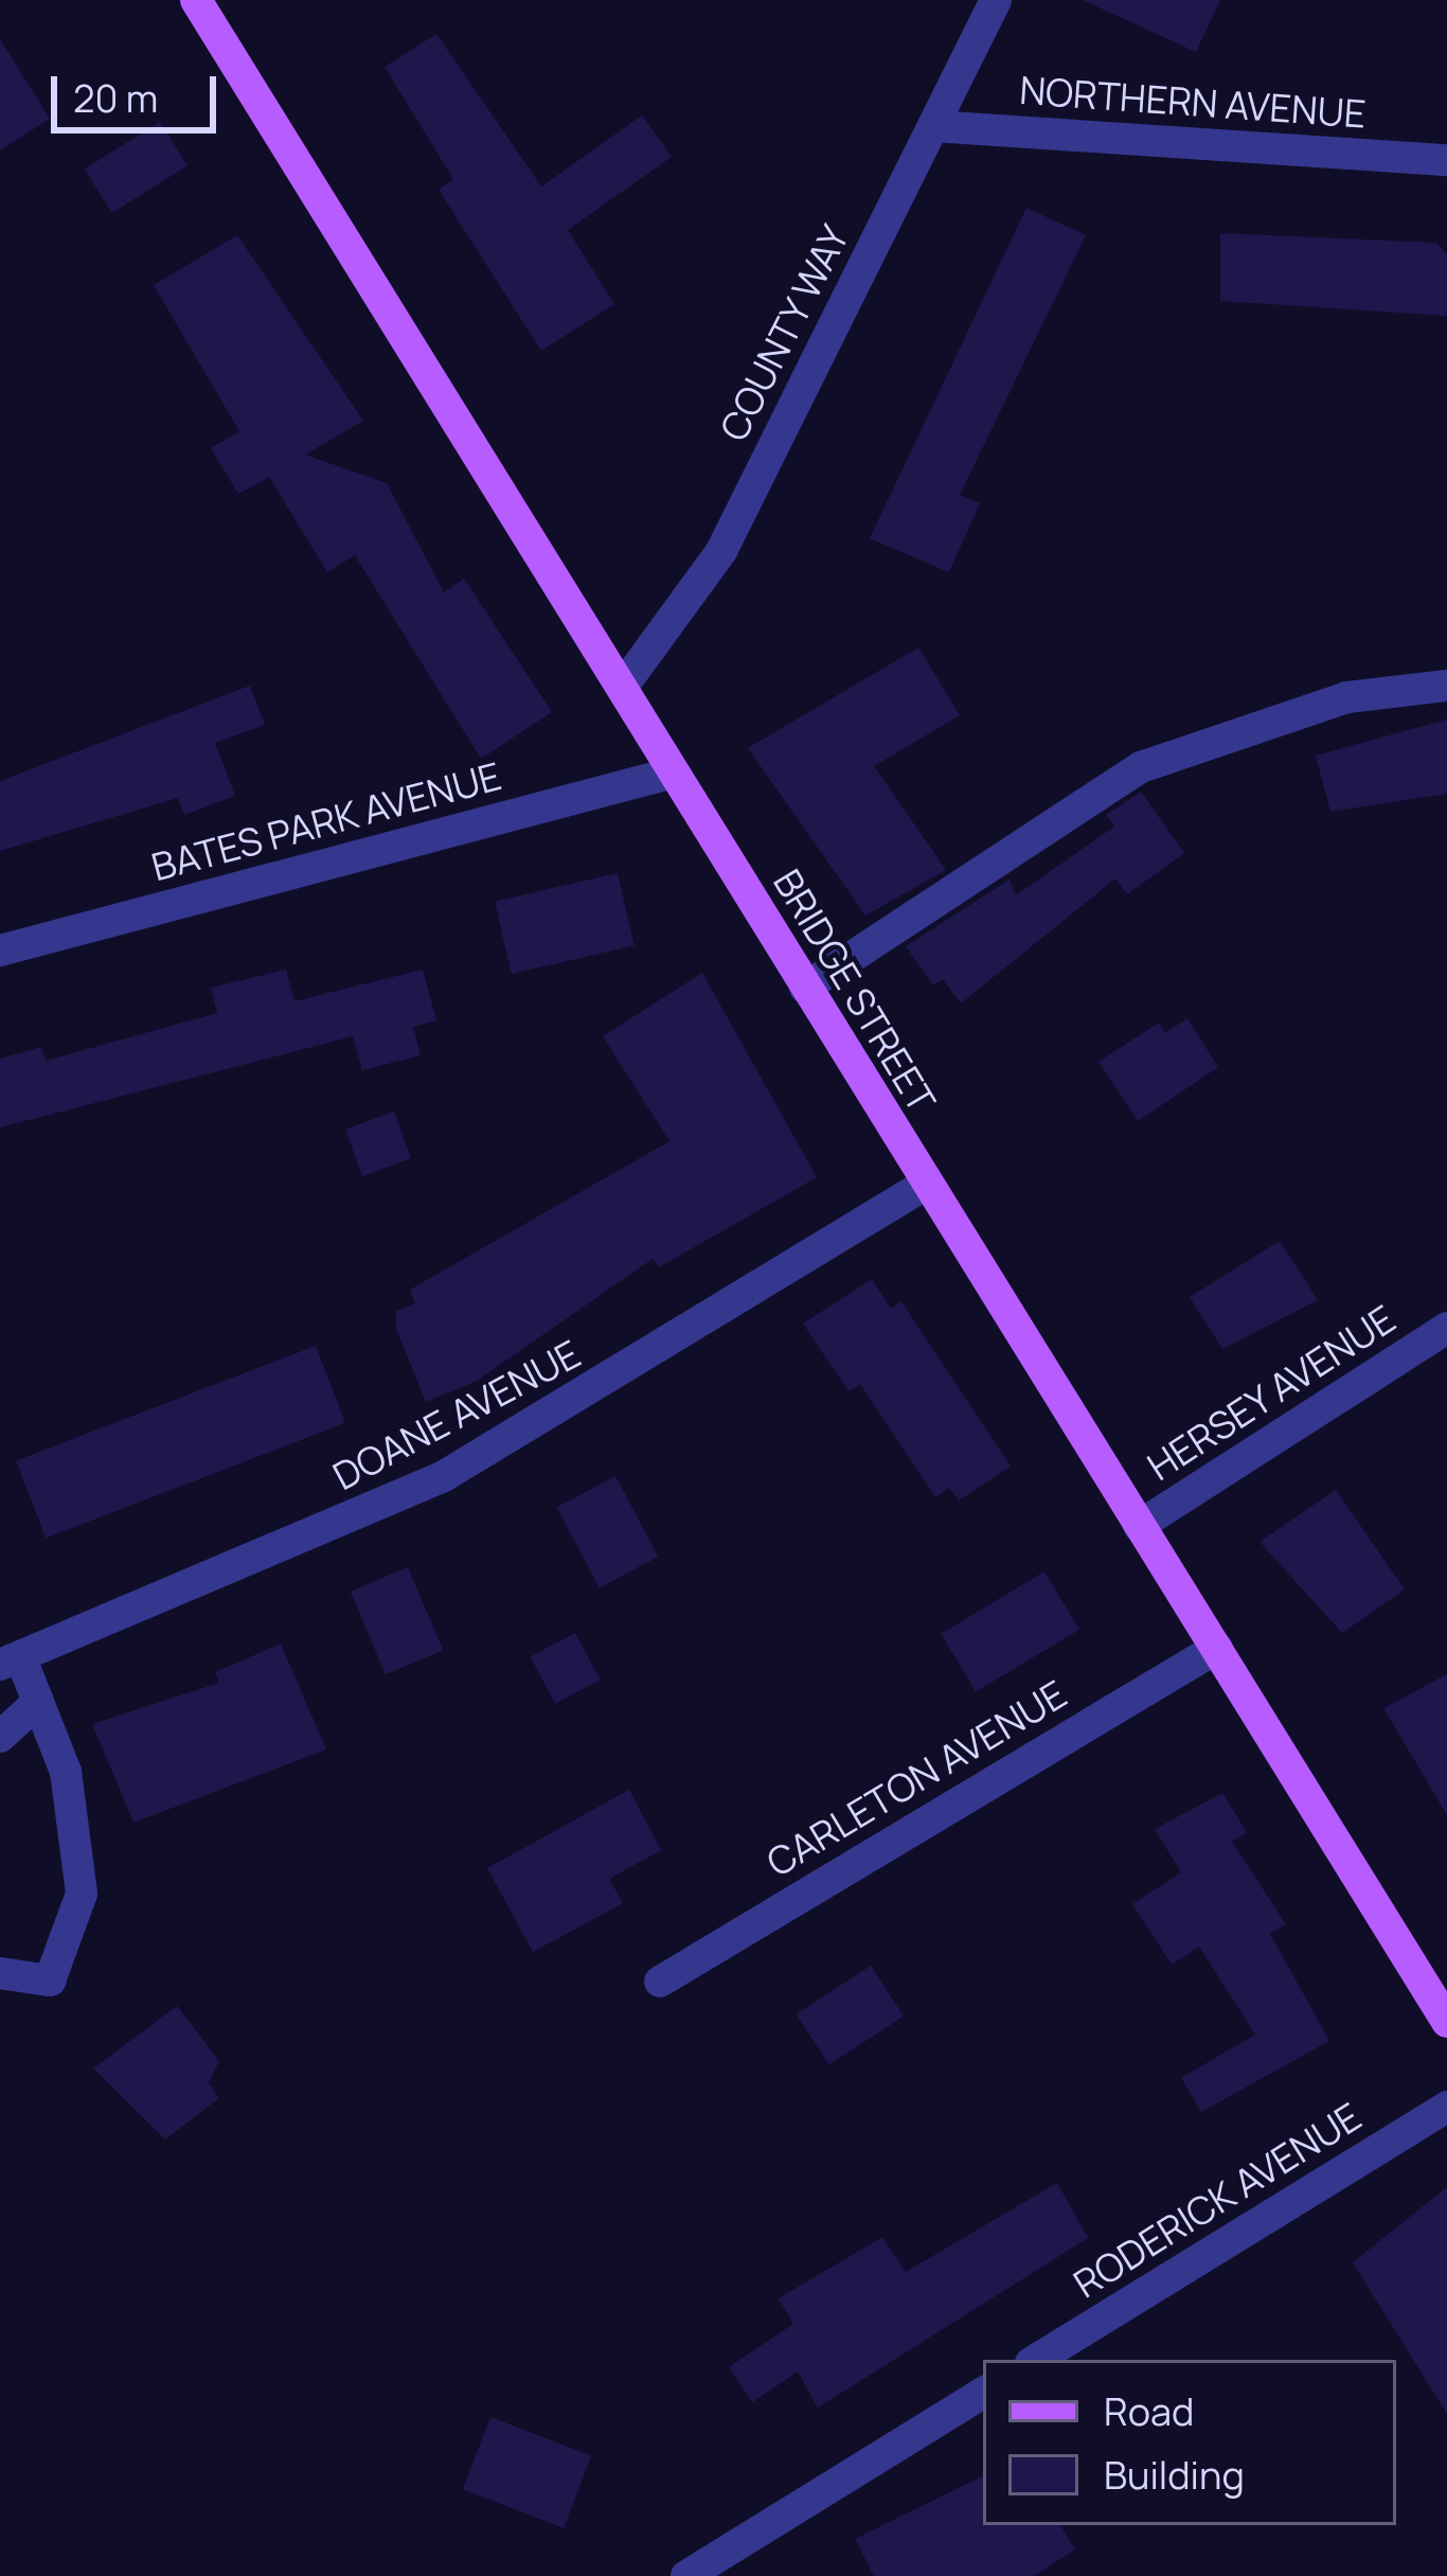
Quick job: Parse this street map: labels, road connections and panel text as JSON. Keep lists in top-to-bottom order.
{
  "streets": {
    "main road": ["BRIDGE STREET"],
    "street": [
      "NORTHERN AVENUE",
      "COUNTY WAY",
      "BATES PARK AVENUE",
      "HERSEY AVENUE",
      "DOANE AVENUE",
      "CARLETON AVENUE",
      "RODERICK AVENUE"
    ]
  },
  "crossings": [
    ["NORTHERN AVENUE", "COUNTY WAY"],
    ["COUNTY WAY", "BRIDGE STREET"],
    ["BATES PARK AVENUE", "BRIDGE STREET"],
    ["BRIDGE STREET", "HERSEY AVENUE"],
    ["BRIDGE STREET", "DOANE AVENUE"],
    ["BRIDGE STREET", "CARLETON AVENUE"]
  ],
  "legend": ["Road", "Building"],
  "scale_bar": "20 m"
}
